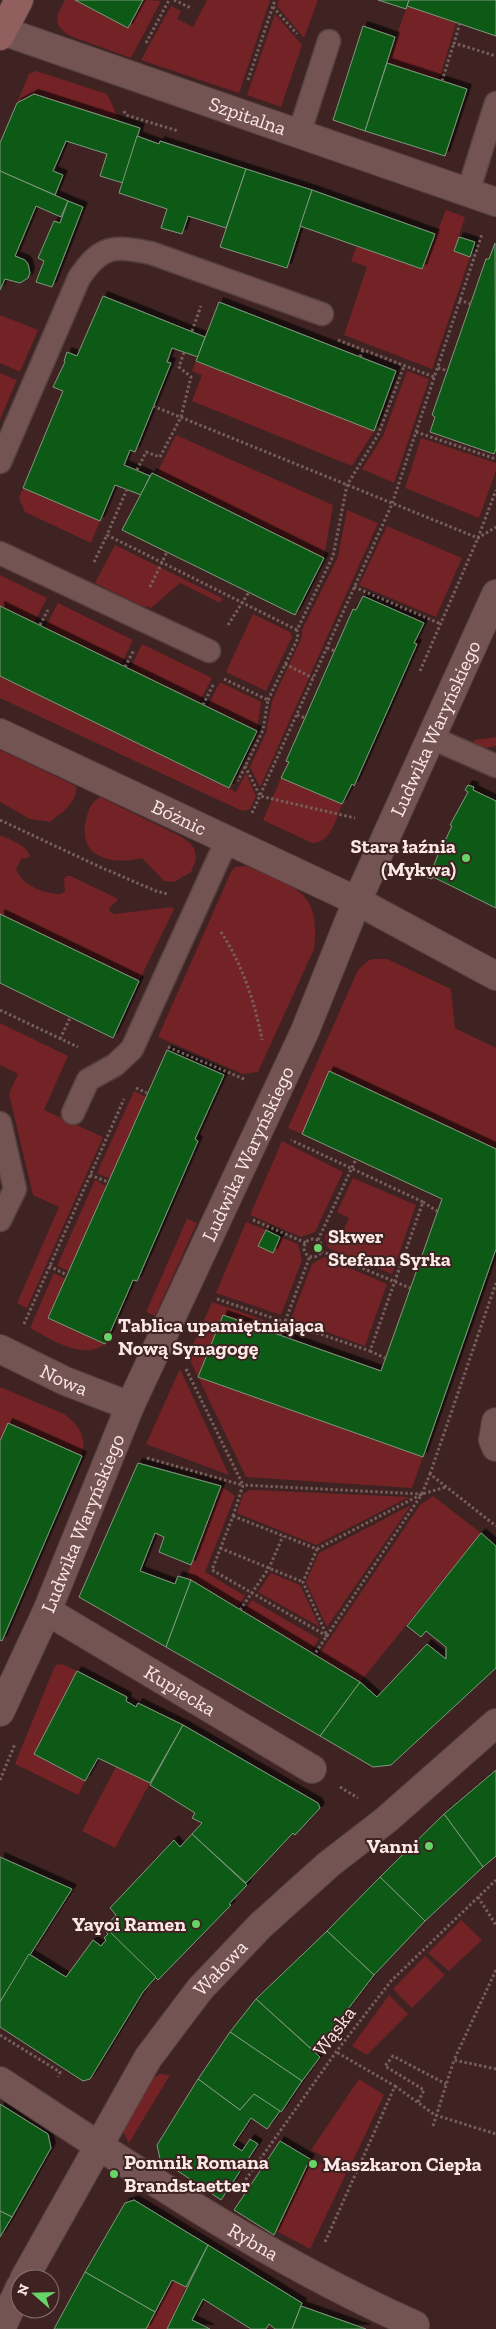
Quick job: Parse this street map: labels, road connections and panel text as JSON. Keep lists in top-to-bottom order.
{
  "streets": {
    "street": [
      "Szpitalna",
      "Ludwika Waryńskiego",
      "Bóżnic",
      "Nowa",
      "Kupiecka",
      "Wałowa",
      "Rybna"
    ],
    "path": ["Wąska"]
  },
  "crossings": [
    ["Ludwika Waryńskiego", "Bóżnic"],
    ["Ludwika Waryńskiego", "Nowa"],
    ["Ludwika Waryńskiego", "Kupiecka"],
    ["Wałowa", "Rybna"],
    ["Wąska", "Rybna"]
  ],
  "places": [
    "Stara łaźnia (Mykwa)",
    "Skwer Stefana Syrka",
    "Tablica upamiętniająca Nową Synagogę",
    "Vanni",
    "Yayoi Ramen",
    "Maszkaron Ciepła",
    "Pomnik Romana Brandstaetter"
  ],
  "north": "left"
}
